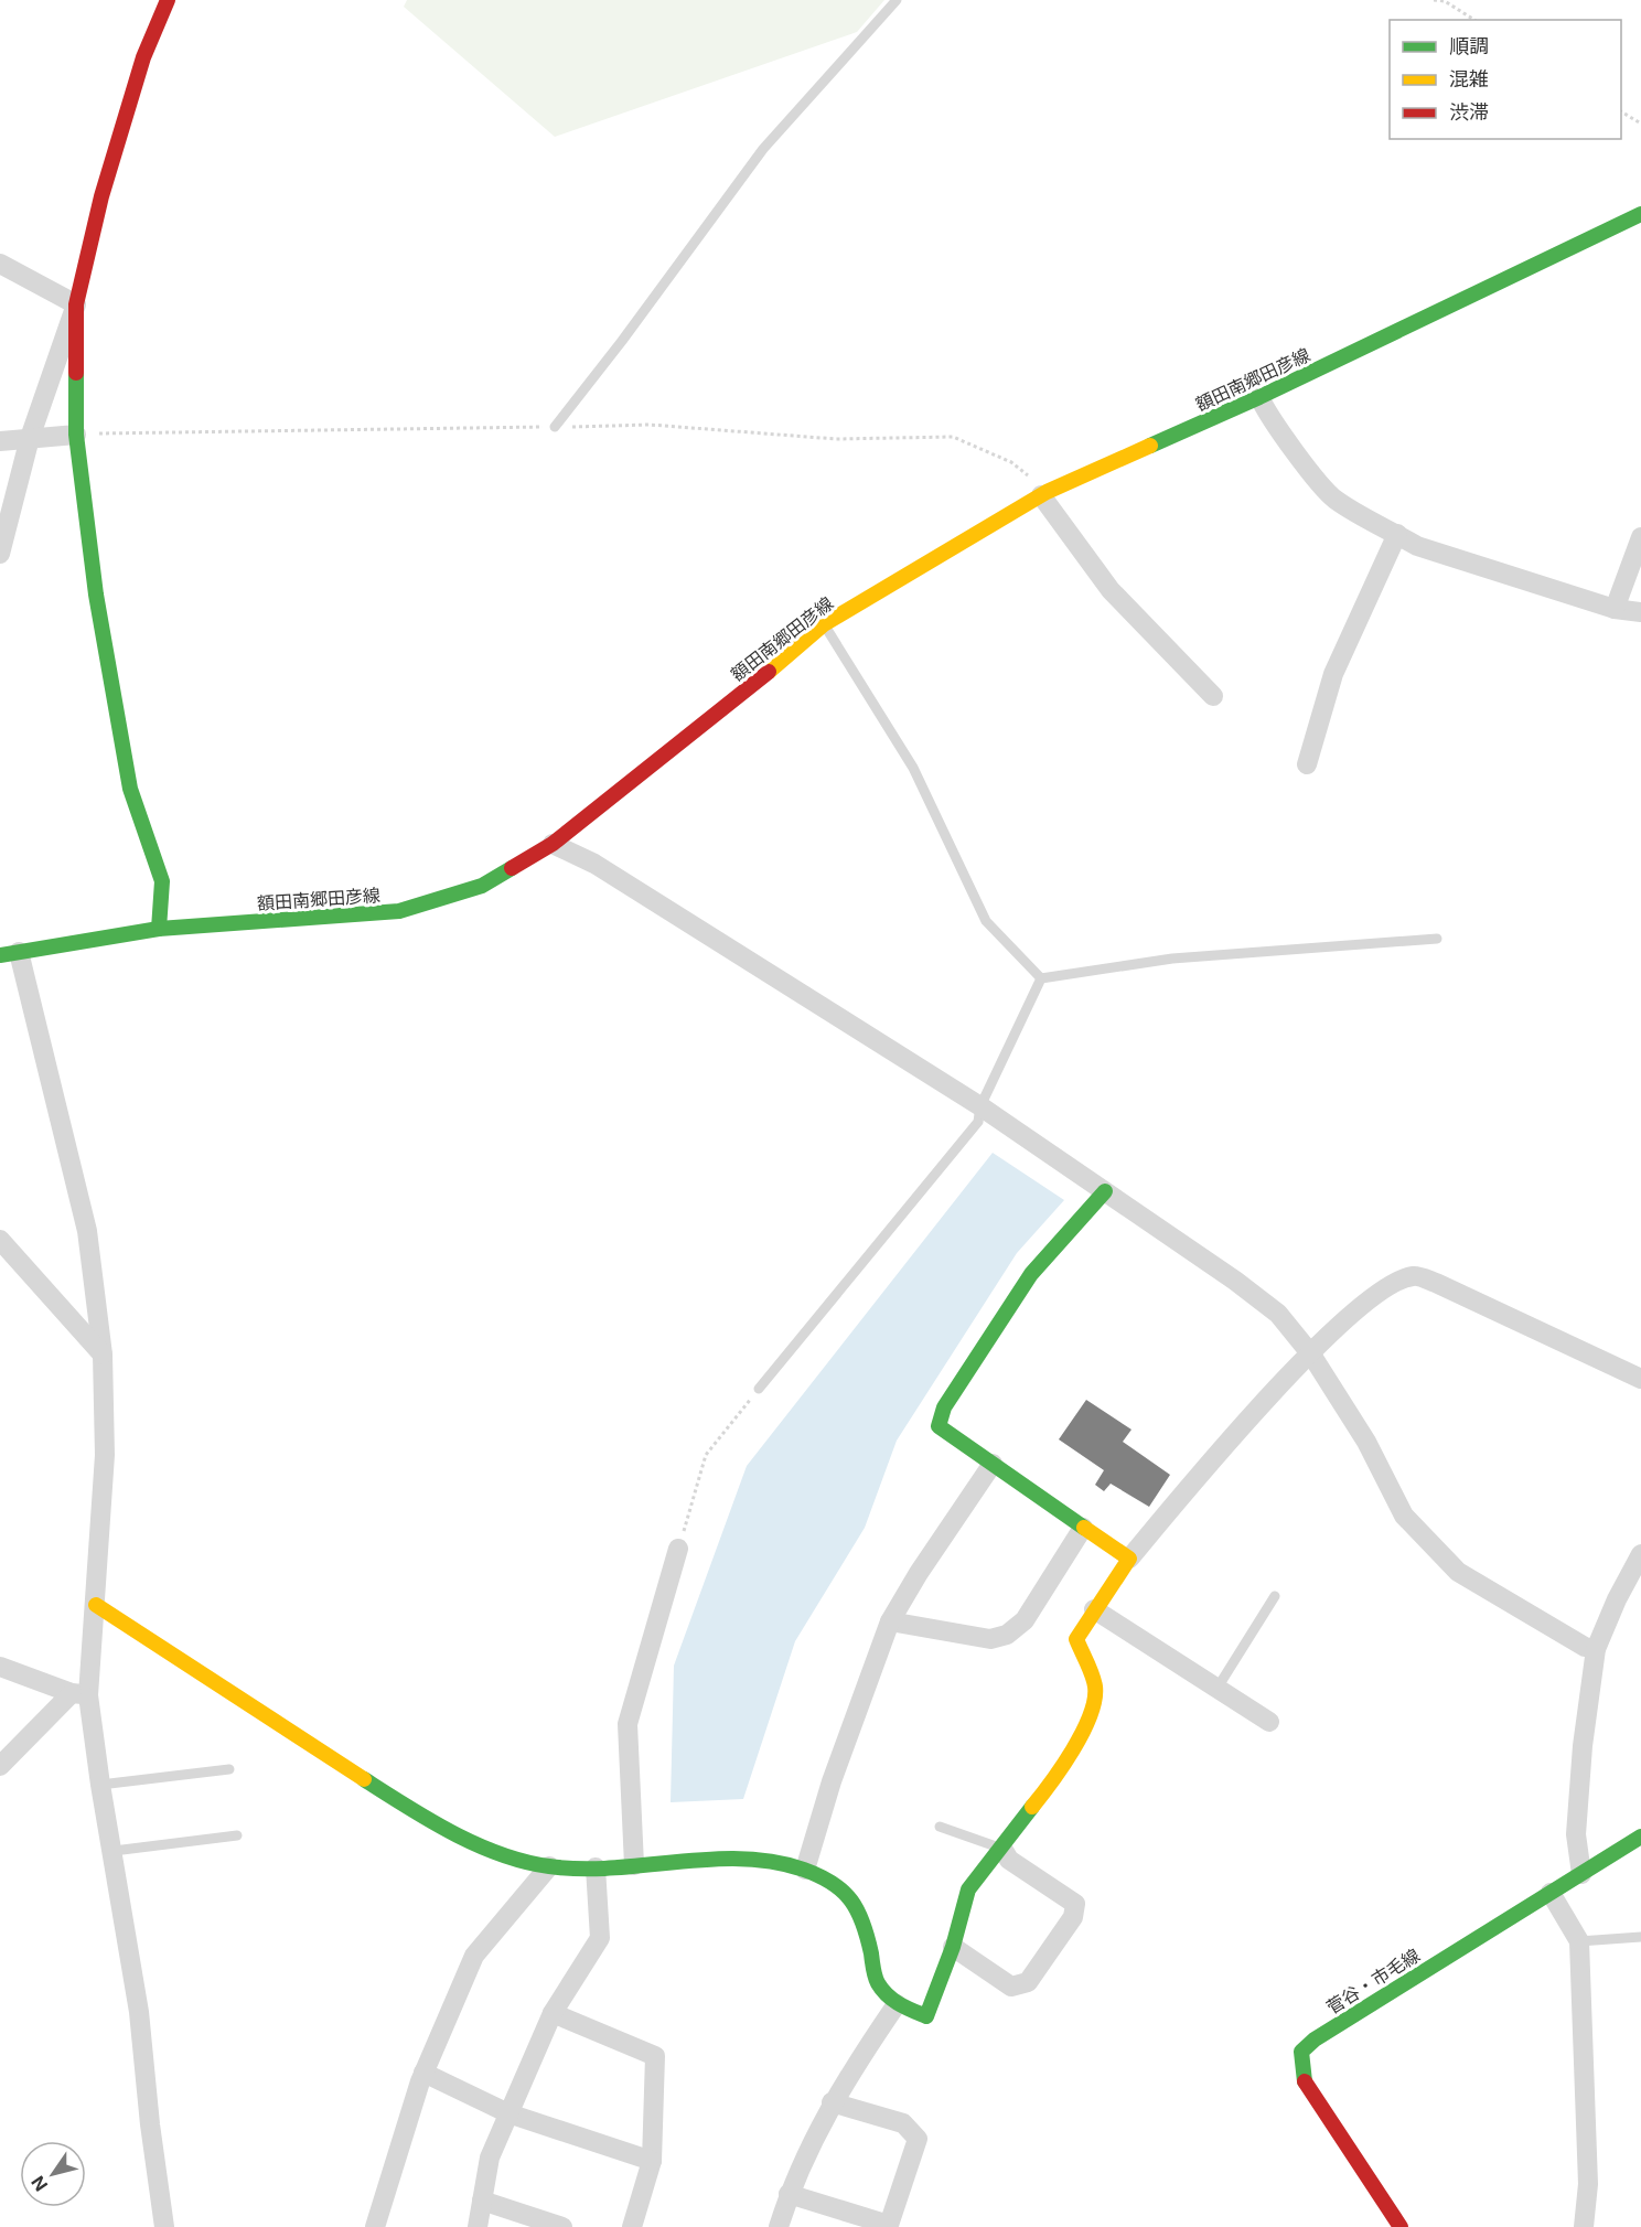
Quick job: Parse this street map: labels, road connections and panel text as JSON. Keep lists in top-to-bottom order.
{
  "streets": {
    "street": ["額田南郷田彦線", "菅谷・市毛線"]
  },
  "legend": ["順調", "混雑", "渋滞"],
  "north": "bottom left"
}
